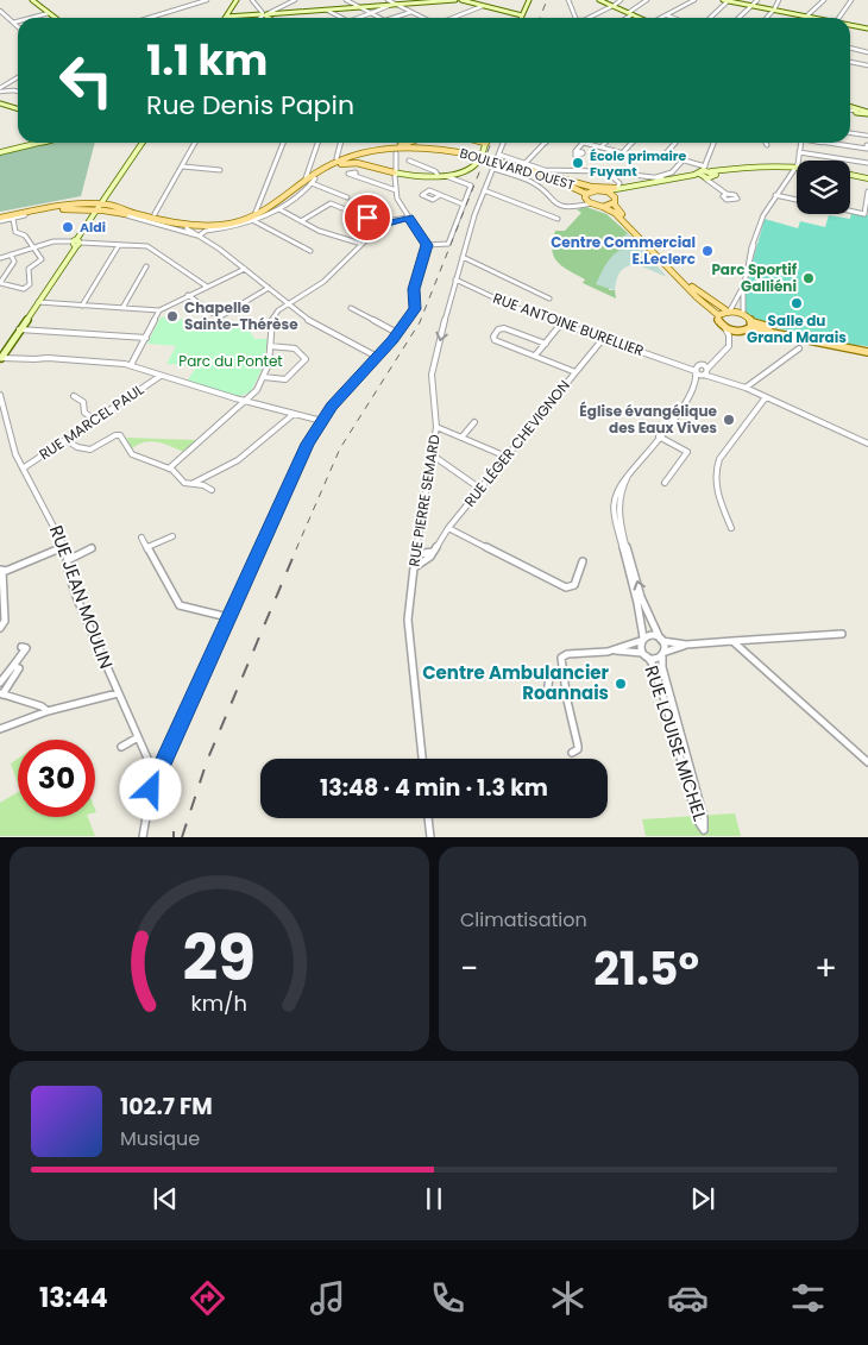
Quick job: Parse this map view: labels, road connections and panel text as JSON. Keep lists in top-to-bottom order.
{
  "streets": {
    "main road": ["BOULEVARD OUEST"],
    "street": [
      "RUE ANTOINE BURELLIER",
      "RUE MARCEL PAUL",
      "RUE LÉGER CHEVIGNON",
      "RUE PIERRE SEMARD",
      "RUE JEAN MOULIN",
      "RUE LOUISE MICHEL"
    ]
  },
  "crossings": [
    ["RUE ANTOINE BURELLIER", "RUE LÉGER CHEVIGNON"],
    ["RUE ANTOINE BURELLIER", "RUE PIERRE SEMARD"],
    ["RUE MARCEL PAUL", "RUE JEAN MOULIN"],
    ["RUE LÉGER CHEVIGNON", "RUE PIERRE SEMARD"]
  ],
  "parks": ["Parc du Pontet"],
  "places": [
    "École primaire Fuyant",
    "Aldi",
    "Centre Commercial E.Leclerc",
    "Parc Sportif Galliéni",
    "Salle du Grand Marais",
    "Chapelle Sainte-Thérèse",
    "Église évangélique des Eaux Vives",
    "Centre Ambulancier Roannais"
  ],
  "page": {
    "turn": ["1.1 km", "Rue Denis Papin"],
    "limit": "30",
    "trip": "13:48 · 4 min · 1.3 km",
    "tile": "Climatisation",
    "heat": ["−", "21.5°", "+"],
    "song": ["102.7 FM", "Musique"],
    "tabs": "13:44",
    "gauge": ["29", "km/h"]
  }
}
